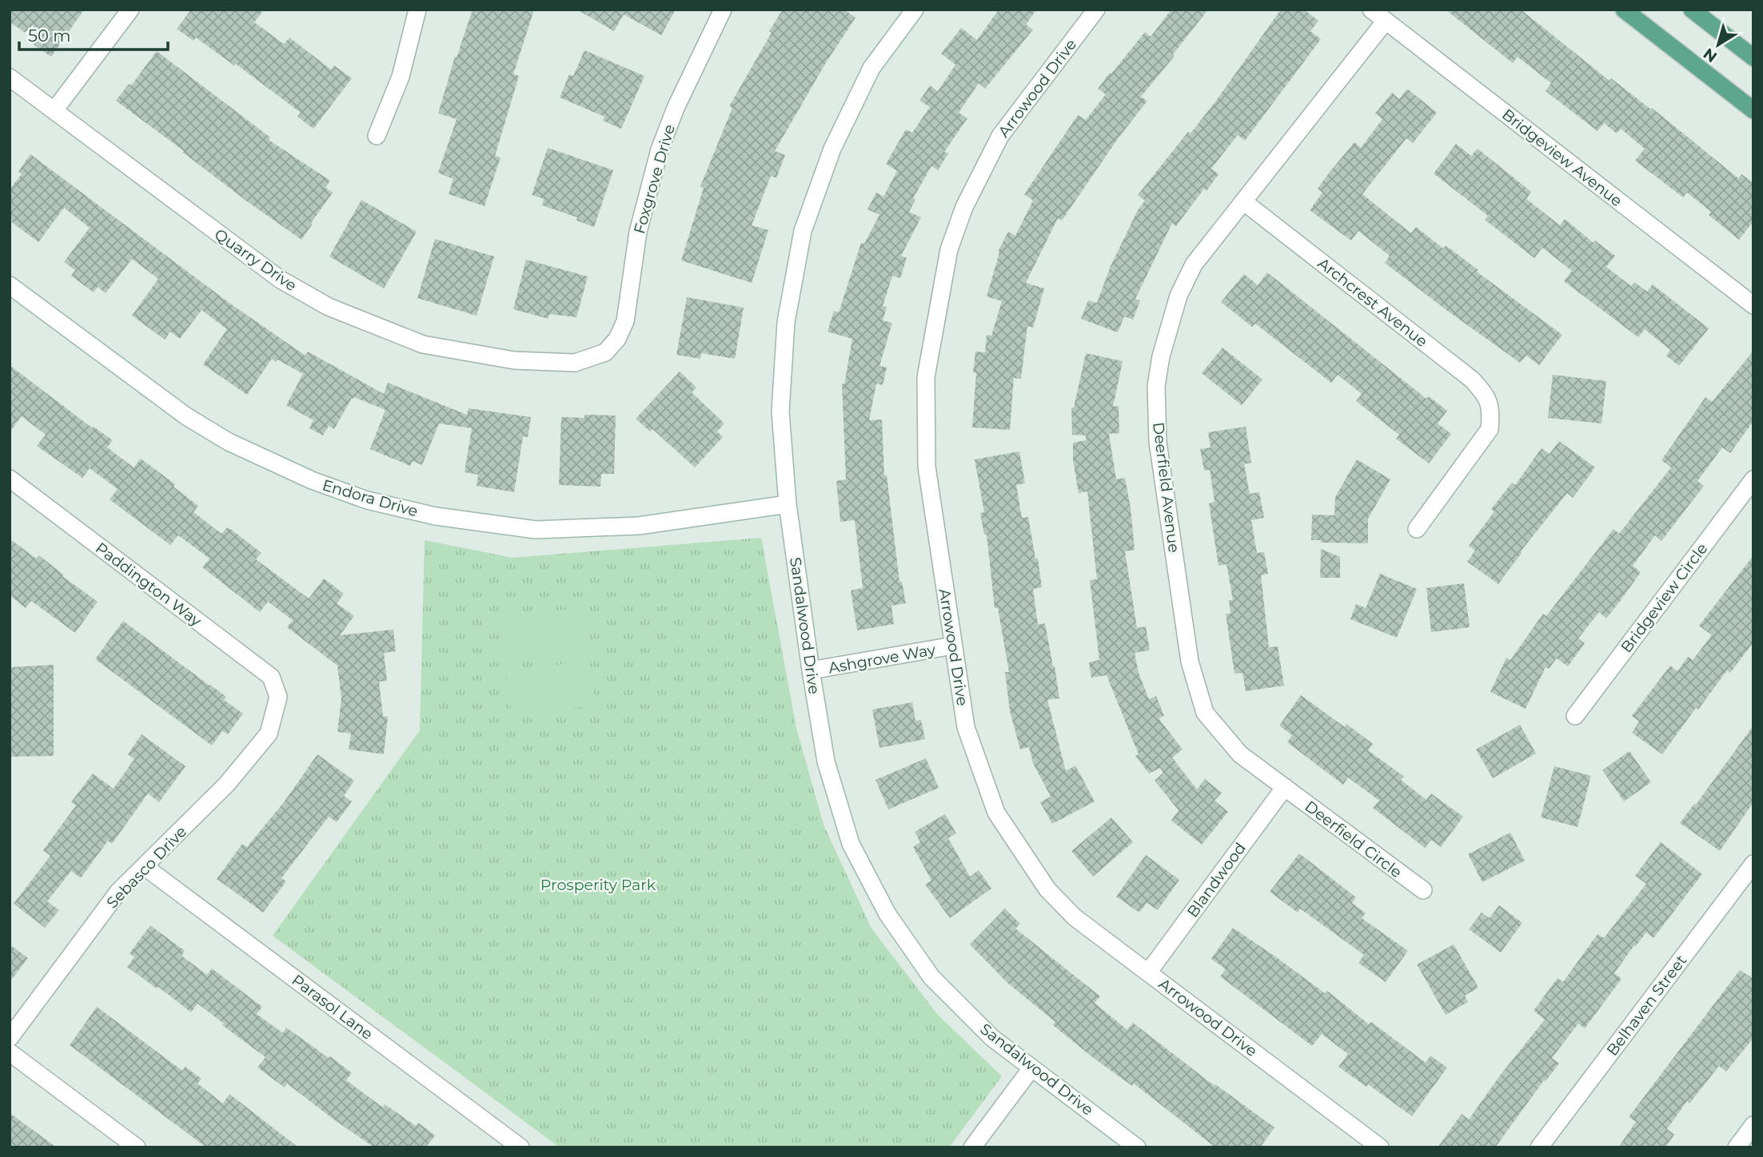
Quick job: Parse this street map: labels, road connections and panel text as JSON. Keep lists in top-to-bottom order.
{
  "streets": {
    "street": [
      "Arrowood Drive",
      "Bridgeview Avenue",
      "Foxgrove Drive",
      "Quarry Drive",
      "Archcrest Avenue",
      "Deerfield Avenue",
      "Endora Drive",
      "Paddington Way",
      "Bridgeview Circle",
      "Sandalwood Drive",
      "Ashgrove Way",
      "Deerfield Circle",
      "Sebasco Drive",
      "Blandwood",
      "Belhaven Street",
      "Parasol Lane"
    ]
  },
  "crossings": [
    ["Arrowood Drive", "Ashgrove Way"],
    ["Arrowood Drive", "Blandwood"],
    ["Bridgeview Avenue", "Deerfield Avenue"],
    ["Foxgrove Drive", "Quarry Drive"],
    ["Archcrest Avenue", "Deerfield Avenue"],
    ["Deerfield Avenue", "Deerfield Circle"],
    ["Deerfield Avenue", "Blandwood"],
    ["Endora Drive", "Sandalwood Drive"],
    ["Paddington Way", "Sebasco Drive"],
    ["Sandalwood Drive", "Ashgrove Way"],
    ["Deerfield Circle", "Blandwood"],
    ["Sebasco Drive", "Parasol Lane"]
  ],
  "parks": ["Prosperity Park"],
  "scale_bar": "50 m",
  "north": "bottom left"
}
